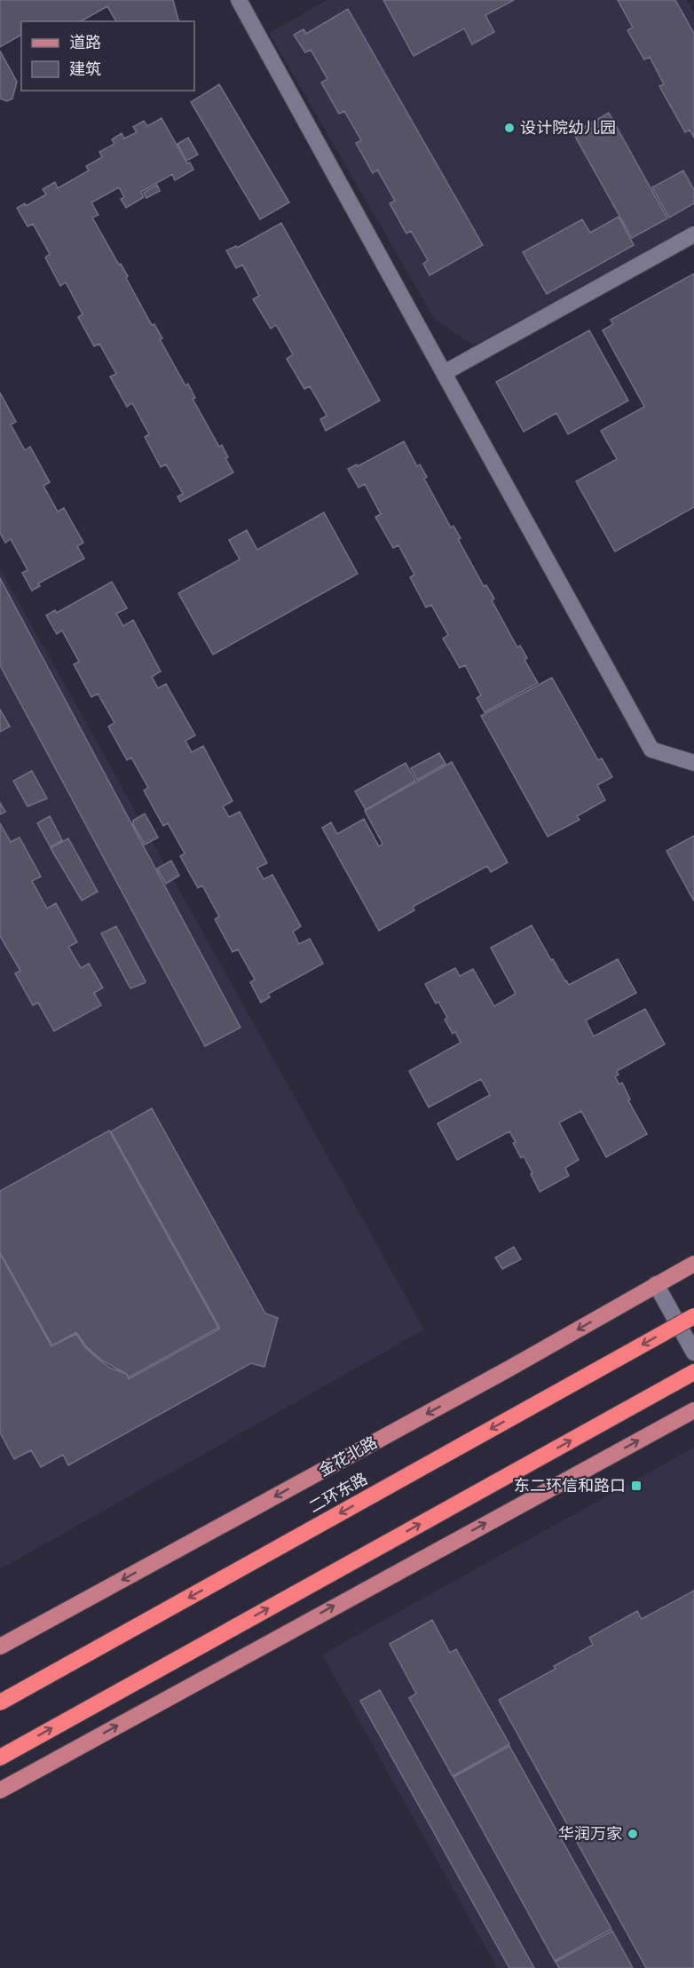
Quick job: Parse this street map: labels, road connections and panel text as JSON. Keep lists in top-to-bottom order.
{
  "streets": {
    "highway": ["二环东路"],
    "main road": ["金花北路"]
  },
  "places": {
    "other": ["设计院幼儿园", "华润万家"],
    "transit": ["东二环信和路口"]
  },
  "legend": ["道路", "建筑"]
}
